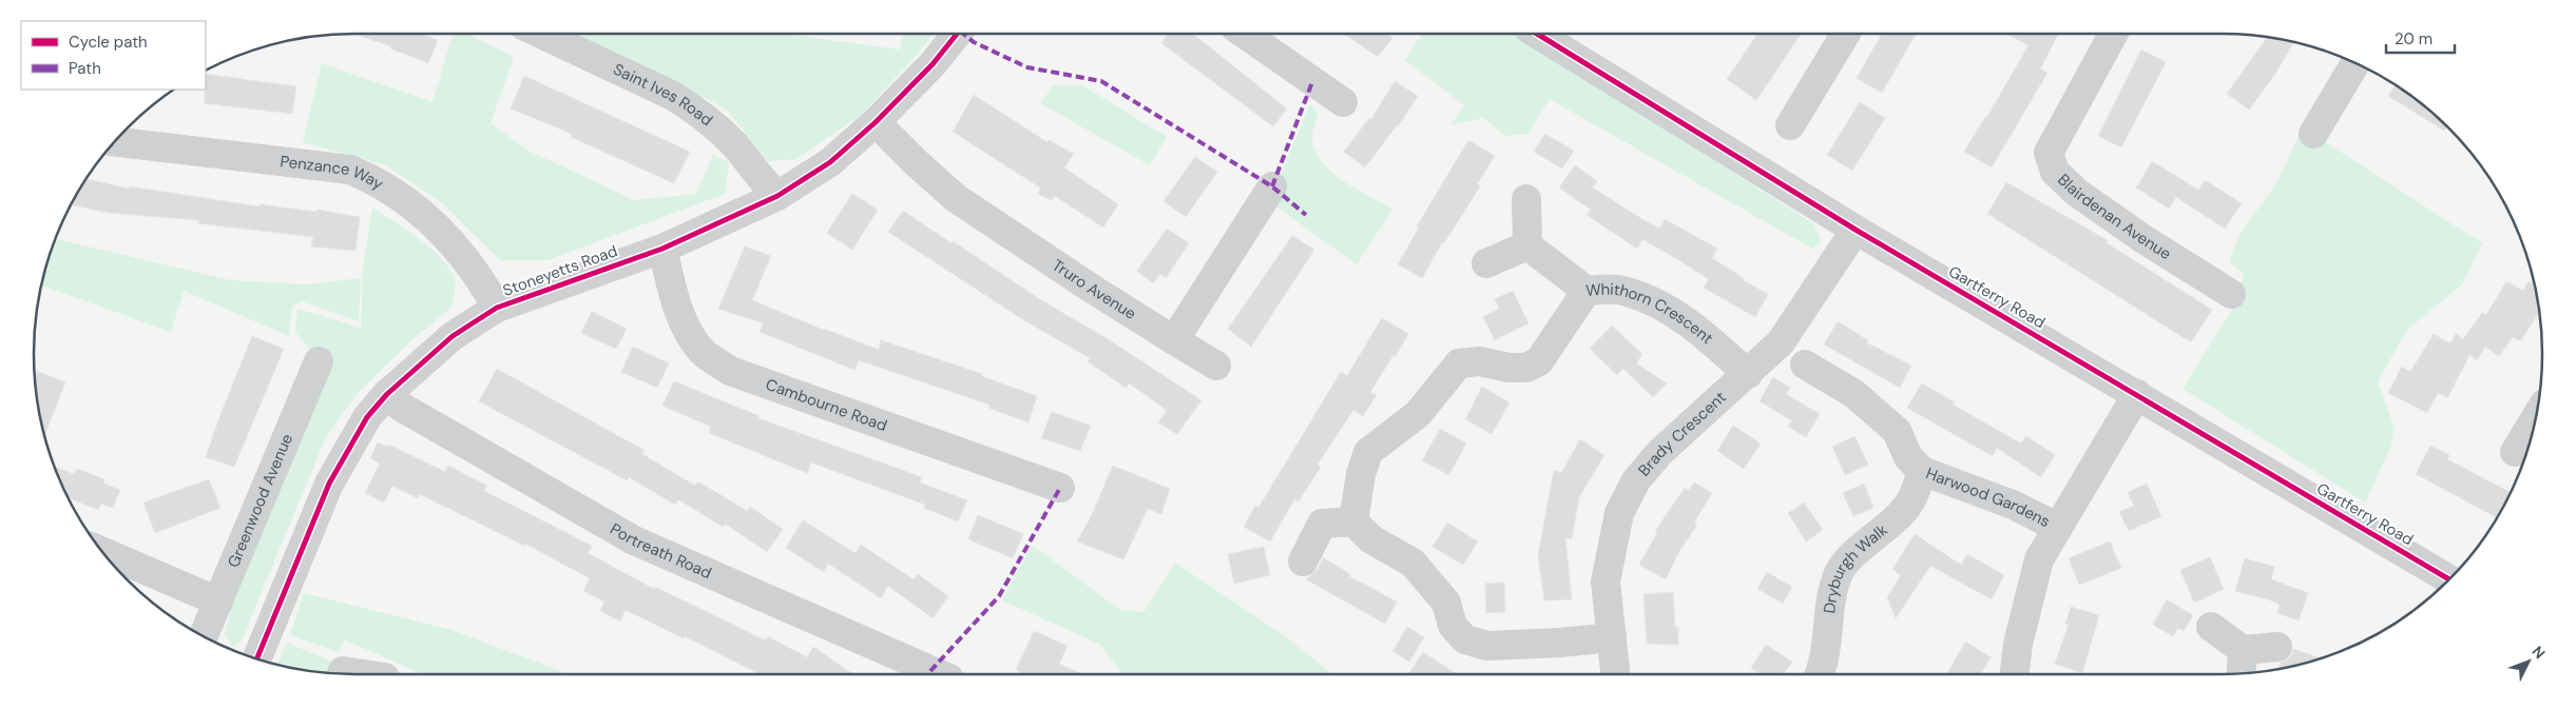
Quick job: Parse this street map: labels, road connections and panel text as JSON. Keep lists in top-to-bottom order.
{
  "streets": {
    "street": [
      "Saint Ives Road",
      "Penzance Way",
      "Blairdenan Avenue",
      "Stoneyetts Road",
      "Truro Avenue",
      "Gartferry Road",
      "Whithorn Crescent",
      "Cambourne Road",
      "Brady Crescent",
      "Harwood Gardens",
      "Greenwood Avenue",
      "Portreath Road",
      "Dryburgh Walk"
    ]
  },
  "crossings": [
    ["Saint Ives Road", "Stoneyetts Road"],
    ["Penzance Way", "Stoneyetts Road"],
    ["Stoneyetts Road", "Truro Avenue"],
    ["Stoneyetts Road", "Cambourne Road"],
    ["Stoneyetts Road", "Portreath Road"],
    ["Gartferry Road", "Brady Crescent"],
    ["Whithorn Crescent", "Brady Crescent"],
    ["Harwood Gardens", "Dryburgh Walk"]
  ],
  "legend": ["Cycle path", "Path"],
  "scale_bar": "20 m",
  "north": "top right"
}
